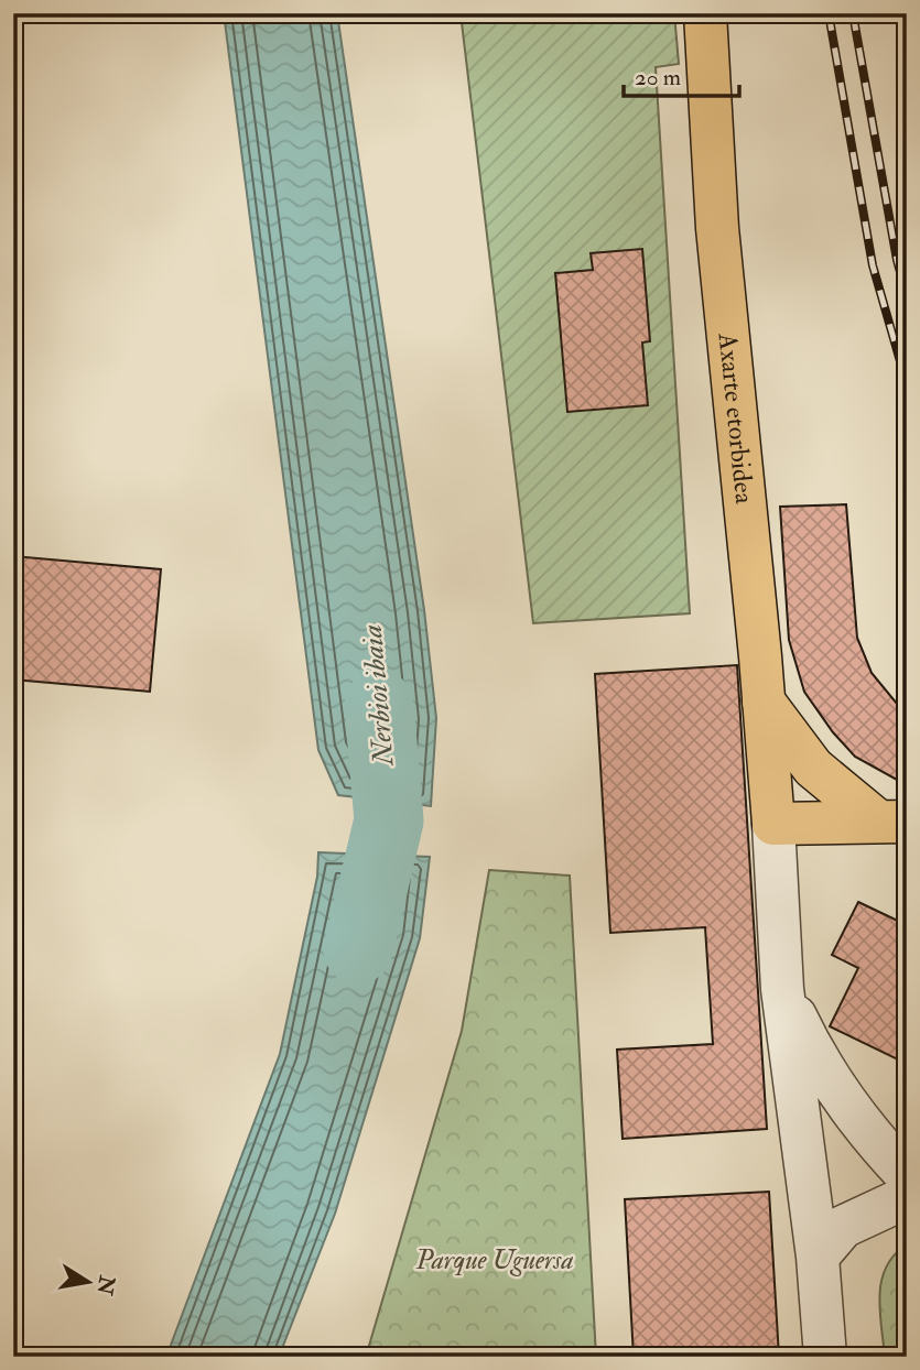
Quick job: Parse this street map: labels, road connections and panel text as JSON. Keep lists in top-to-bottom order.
{
  "streets": {
    "main road": ["Axarte etorbidea"]
  },
  "water": ["Nerbioi ibaia"],
  "parks": ["Parque Uguersa"],
  "scale_bar": "20 m",
  "north": "right"
}
